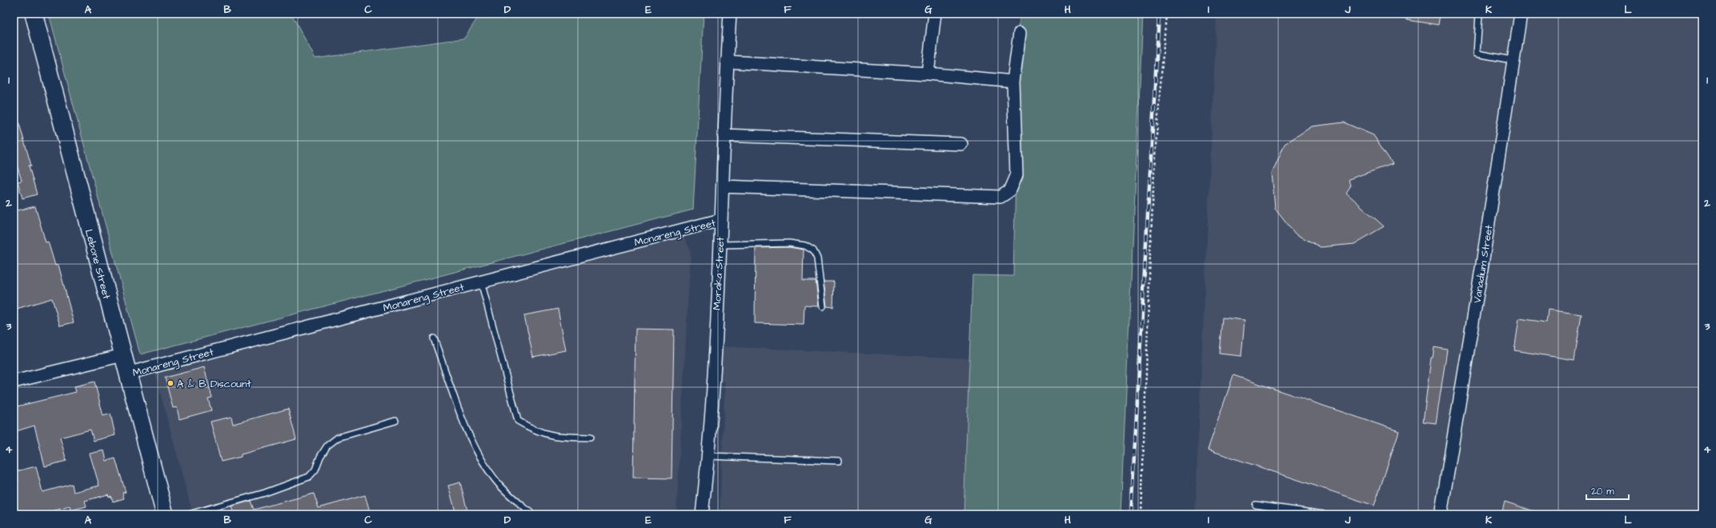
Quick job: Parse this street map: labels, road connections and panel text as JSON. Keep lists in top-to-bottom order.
{
  "streets": {
    "street": [
      "Monareng Street",
      "Lebone Street",
      "Vanadium Street",
      "Moraka Street"
    ]
  },
  "crossings": [
    ["Monareng Street", "Lebone Street"],
    ["Monareng Street", "Moraka Street"]
  ],
  "places": ["A & B Discount"],
  "scale_bar": "20 m",
  "grid": {
    "columns": [
      "A",
      "B",
      "C",
      "D",
      "E",
      "F",
      "G",
      "H",
      "I",
      "J",
      "K",
      "L"
    ],
    "rows": [
      "1",
      "2",
      "3",
      "4"
    ]
  }
}
